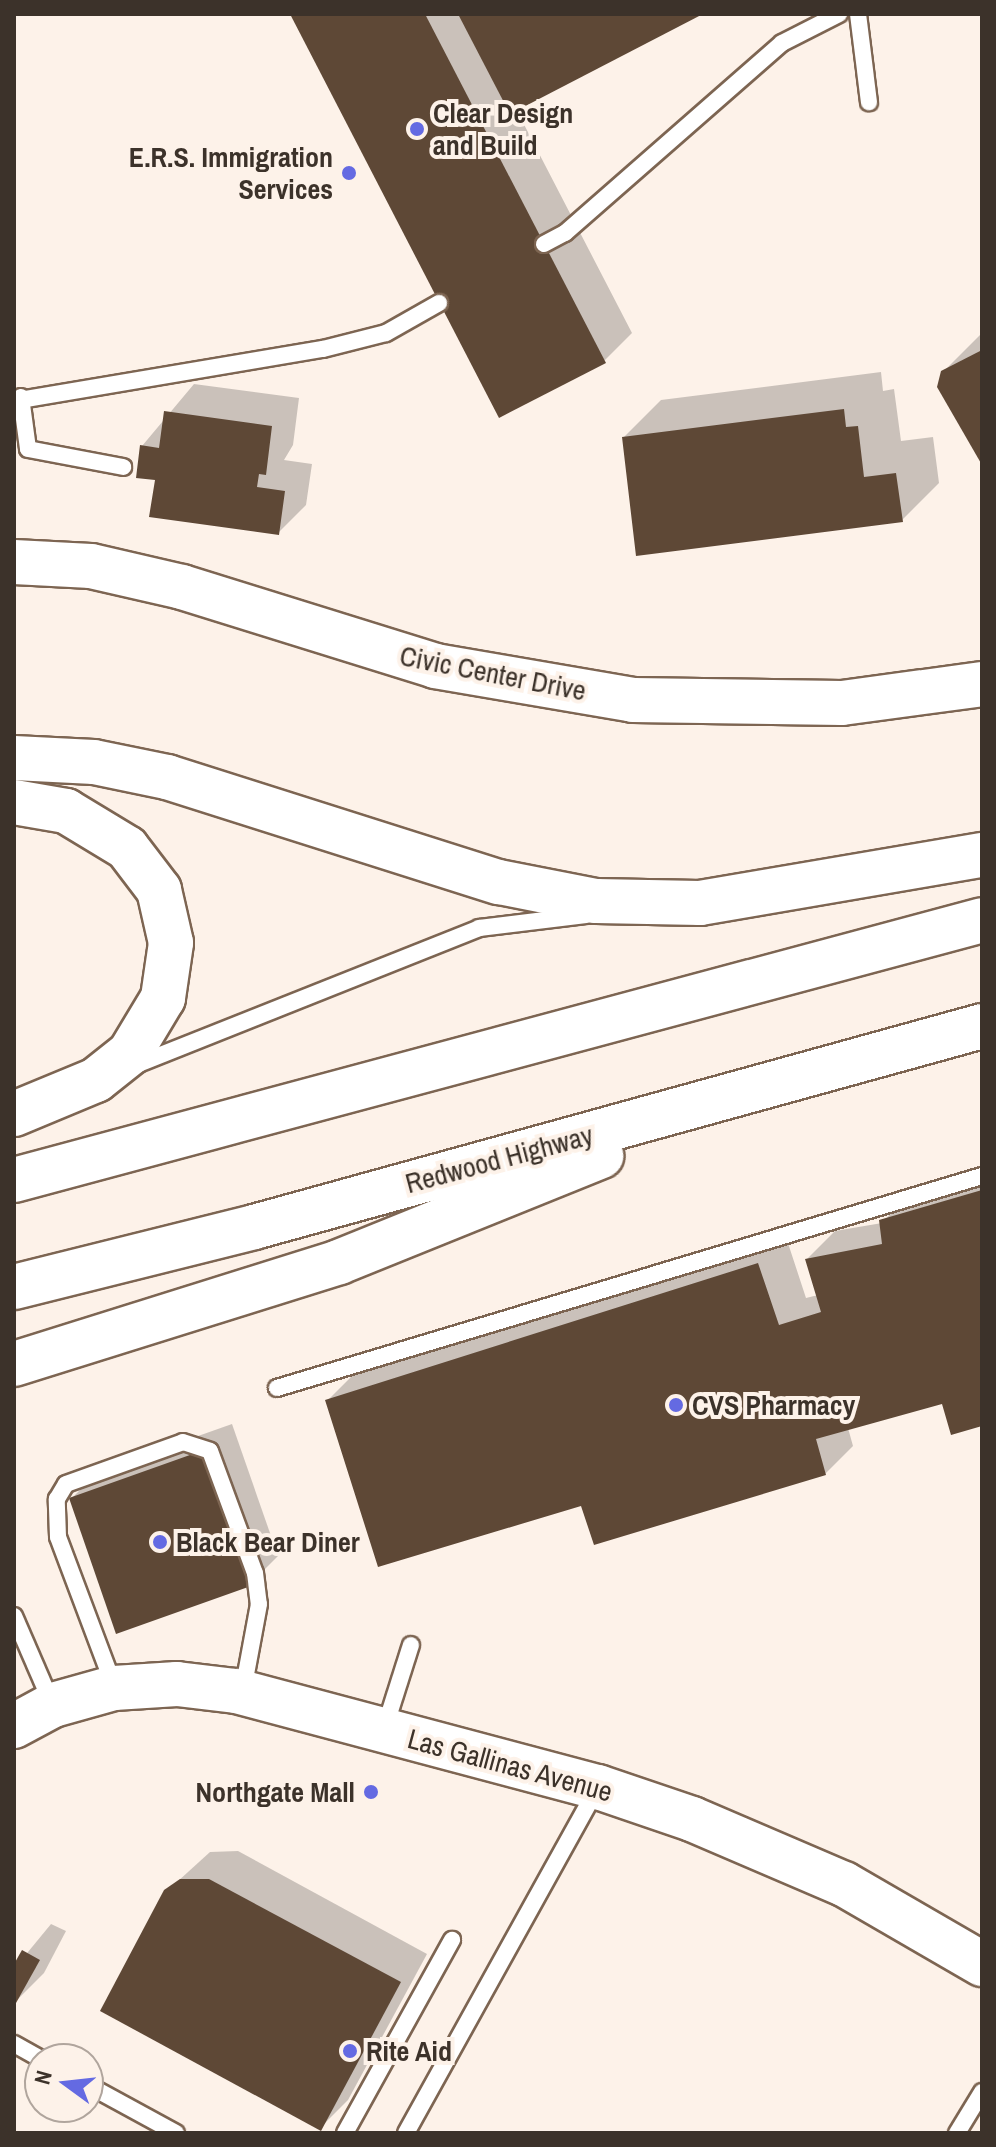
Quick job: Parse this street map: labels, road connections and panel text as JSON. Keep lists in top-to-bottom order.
{
  "streets": {
    "main road": ["Civic Center Drive", "Redwood Highway", "Las Gallinas Avenue"]
  },
  "places": [
    "Clear Design and Build",
    "E.R.S. Immigration Services",
    "CVS Pharmacy",
    "Black Bear Diner",
    "Northgate Mall",
    "Rite Aid"
  ],
  "north": "left"
}
